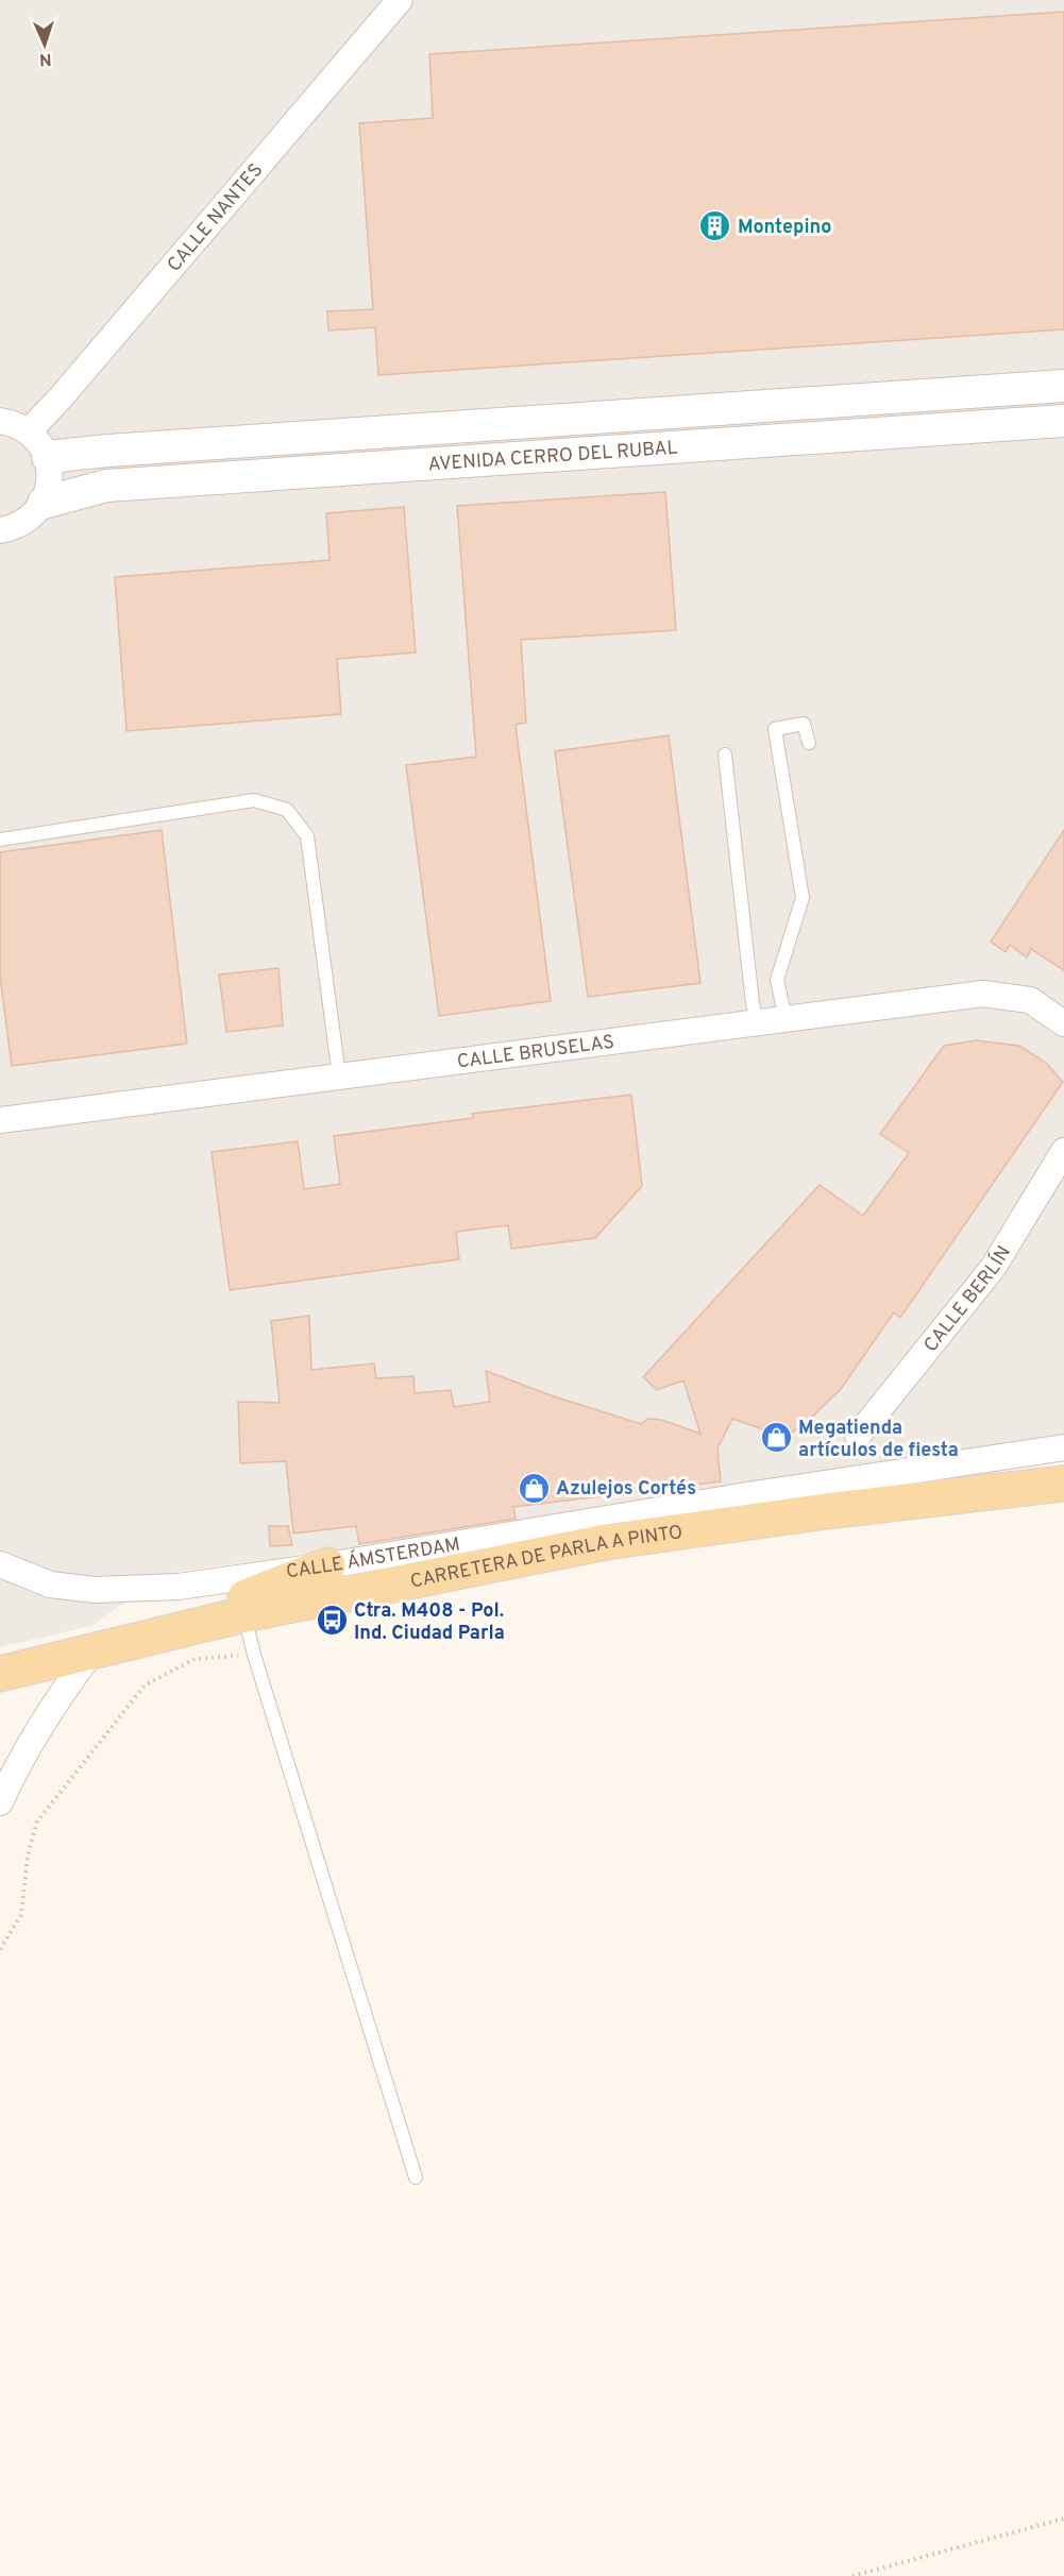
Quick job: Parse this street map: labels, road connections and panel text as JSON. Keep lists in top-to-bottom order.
{
  "streets": {
    "main road": ["CARRETERA DE PARLA A PINTO"],
    "street": [
      "CALLE NANTES",
      "AVENIDA CERRO DEL RUBAL",
      "CALLE BRUSELAS",
      "CALLE BERLÍN",
      "CALLE ÁMSTERDAM"
    ]
  },
  "places": {
    "building": ["Montepino"],
    "shop": ["Megatienda artículos de fiesta", "Azulejos Cortés"],
    "bus stop": ["Ctra. M408 - Pol. Ind. Ciudad Parla"]
  },
  "north": "bottom"
}
